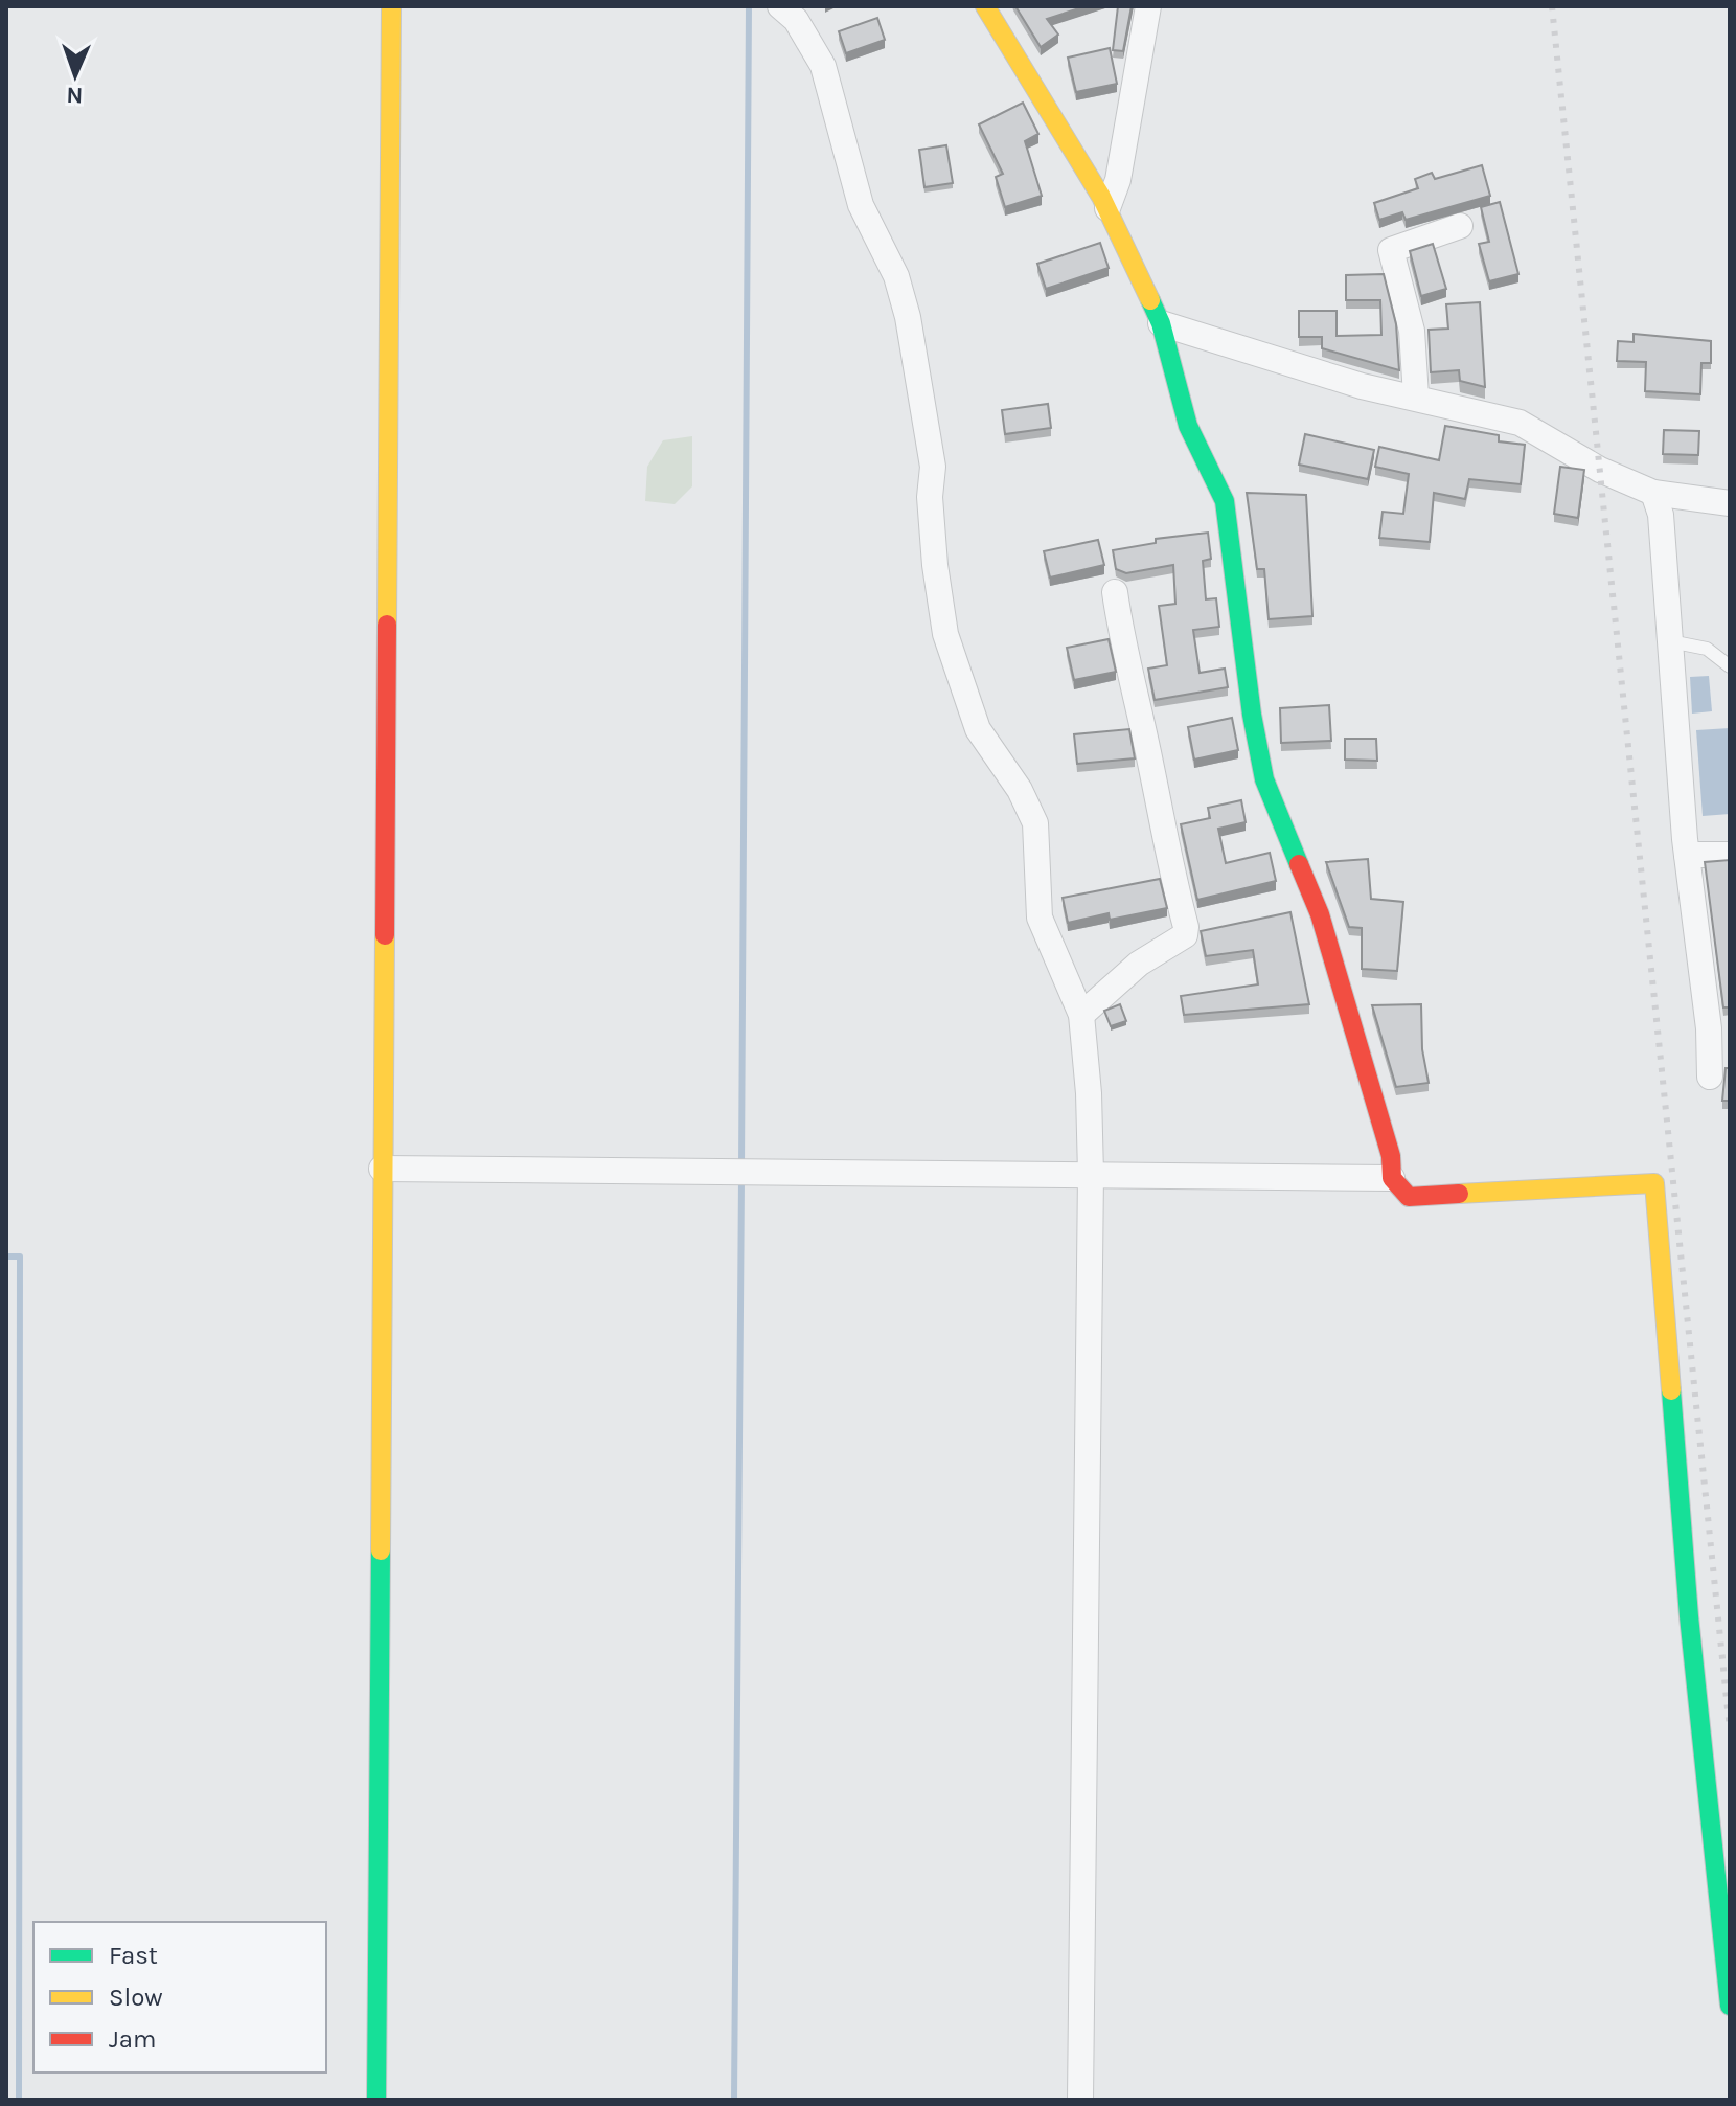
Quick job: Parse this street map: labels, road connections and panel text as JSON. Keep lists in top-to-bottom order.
{
  "legend": ["Fast", "Slow", "Jam"],
  "north": "bottom"
}
